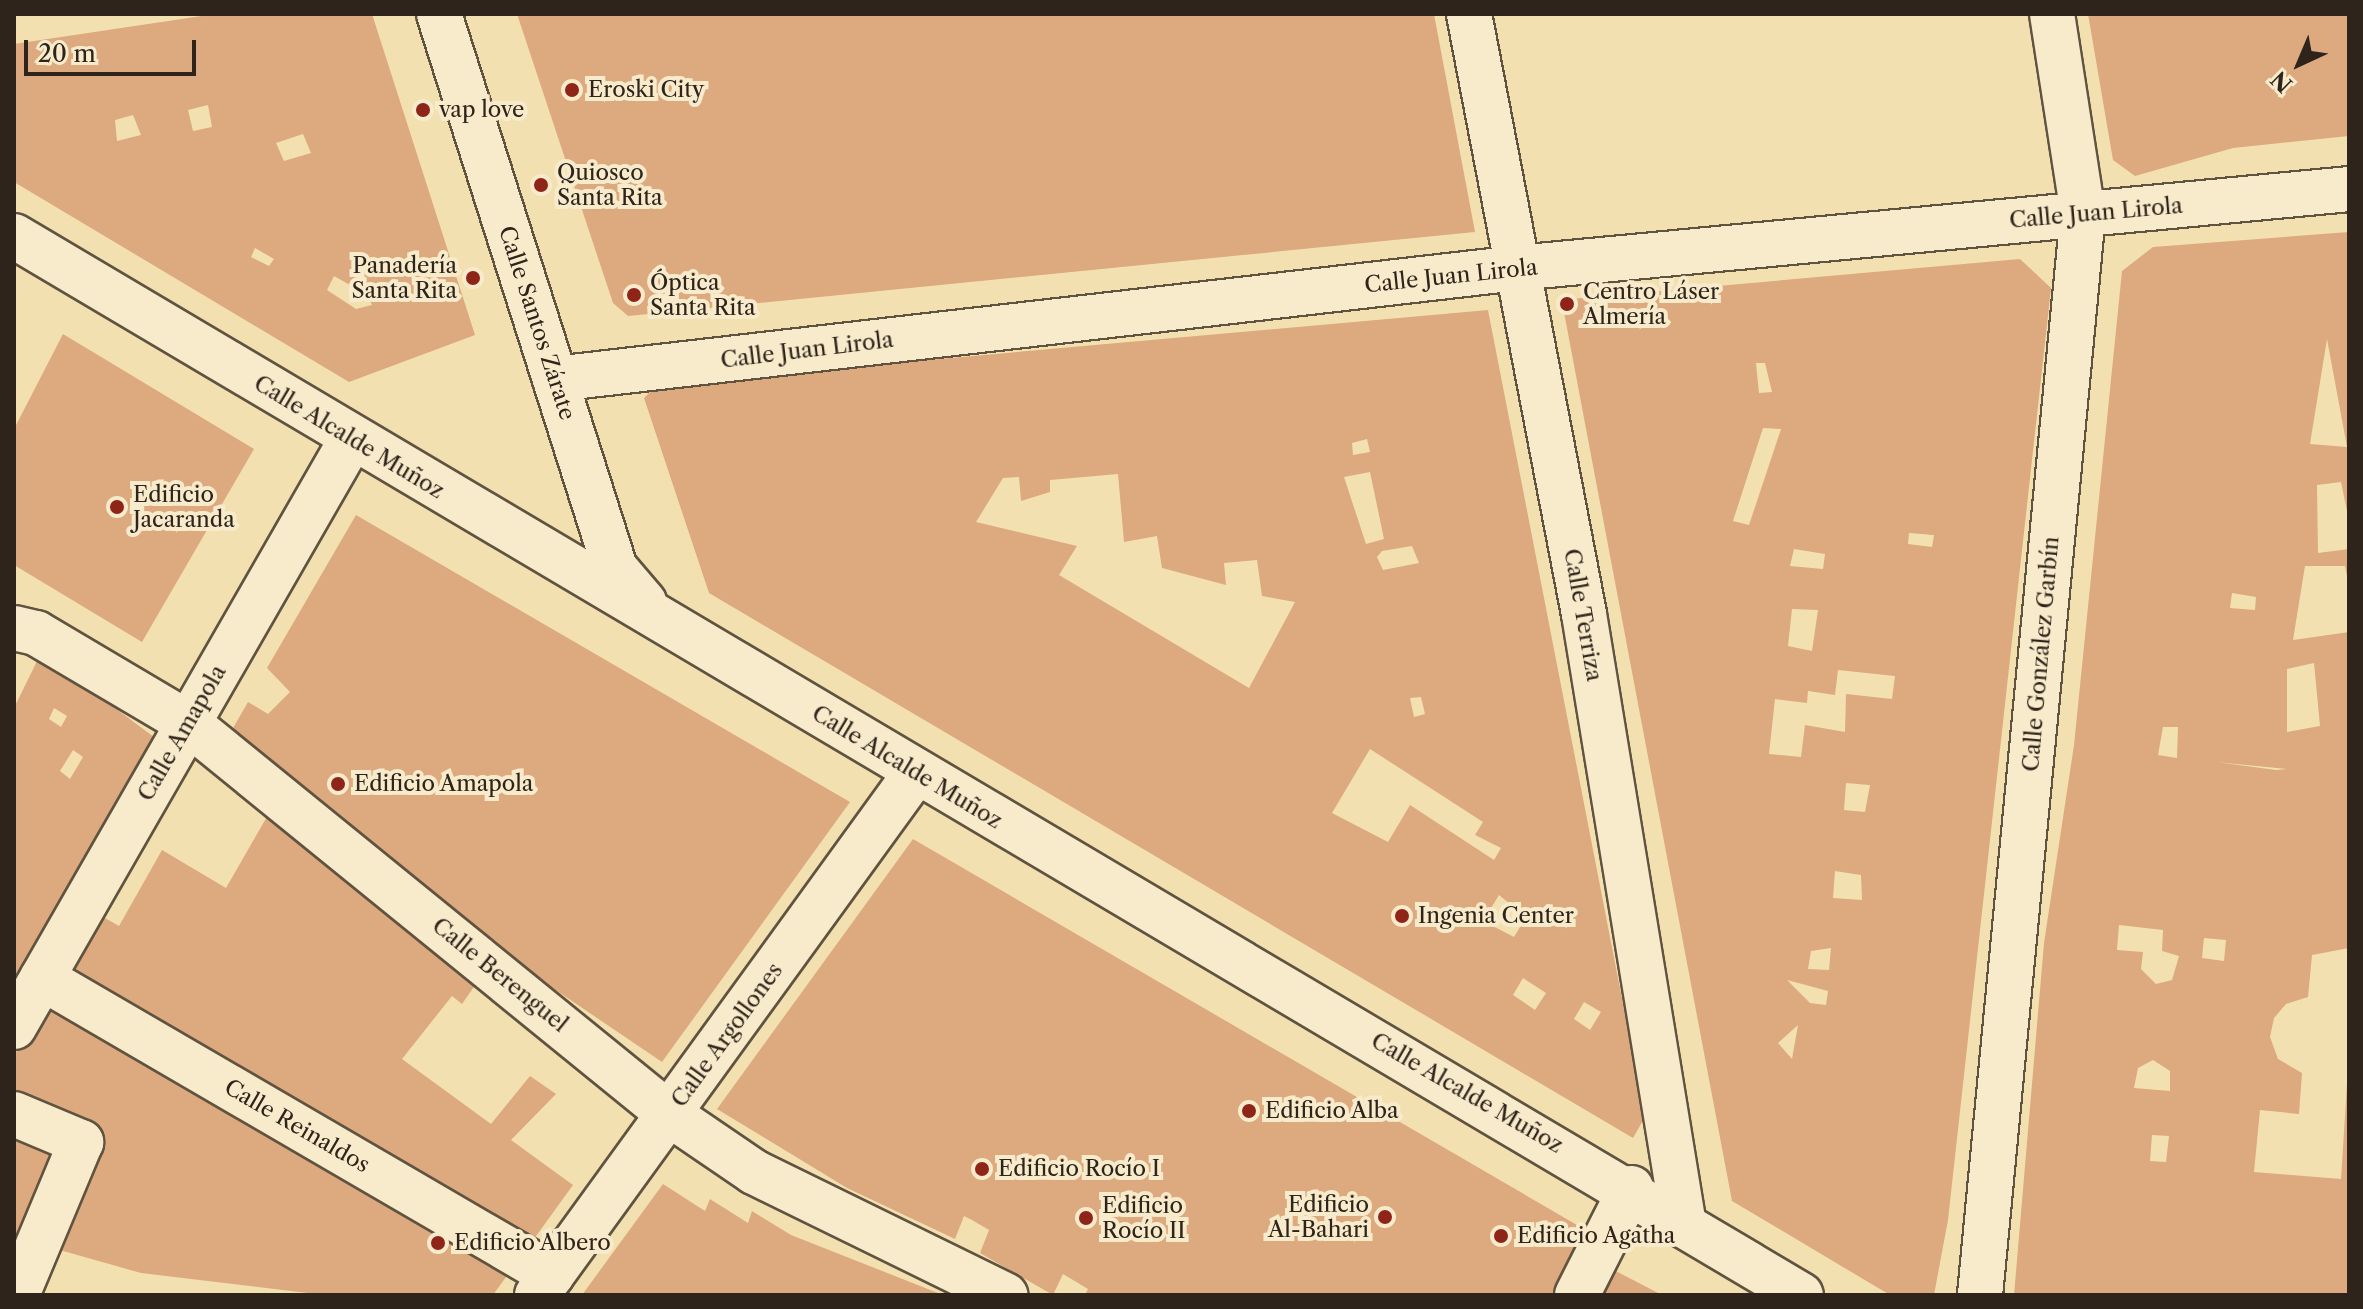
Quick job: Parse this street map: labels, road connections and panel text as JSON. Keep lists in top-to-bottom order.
{
  "streets": {
    "street": [
      "Calle Juan Lirola",
      "Calle Santos Zárate",
      "Calle Alcalde Muñoz",
      "Calle Terriza",
      "Calle González Garbín",
      "Calle Amapola",
      "Calle Berenguel",
      "Calle Argollones",
      "Calle Reinaldos"
    ]
  },
  "crossings": [
    ["Calle Juan Lirola", "Calle Santos Zárate"],
    ["Calle Juan Lirola", "Calle Terriza"],
    ["Calle Juan Lirola", "Calle González Garbín"],
    ["Calle Santos Zárate", "Calle Alcalde Muñoz"],
    ["Calle Alcalde Muñoz", "Calle Terriza"],
    ["Calle Alcalde Muñoz", "Calle Amapola"],
    ["Calle Alcalde Muñoz", "Calle Argollones"],
    ["Calle Amapola", "Calle Berenguel"],
    ["Calle Amapola", "Calle Reinaldos"],
    ["Calle Berenguel", "Calle Argollones"],
    ["Calle Argollones", "Calle Reinaldos"]
  ],
  "places": [
    "Eroski City",
    "vap love",
    "Quiosco Santa Rita",
    "Panadería Santa Rita",
    "Óptica Santa Rita",
    "Centro Láser Almería",
    "Edificio Jacaranda",
    "Edificio Amapola",
    "Ingenia Center",
    "Edificio Alba",
    "Edificio Rocío I",
    "Edificio Al-Bahari",
    "Edificio Rocío II",
    "Edificio Agatha",
    "Edificio Albero"
  ],
  "scale_bar": "20 m",
  "north": "bottom left"
}
